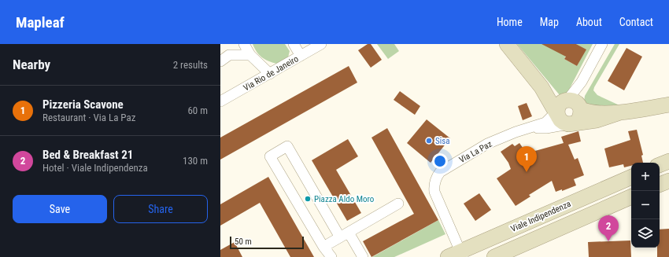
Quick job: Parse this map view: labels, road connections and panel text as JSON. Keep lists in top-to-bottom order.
{
  "streets": {
    "street": ["Via Rio de Janeiro", "Via La Paz", "Viale Indipendenza"]
  },
  "crossings": [
    ["Via La Paz", "Viale Indipendenza"]
  ],
  "places": ["Sisa", "Piazza Aldo Moro"],
  "scale_bar": "50 m",
  "page": {
    "header": "Mapleaf",
    "nav": [
      "Home",
      "Map",
      "About",
      "Contact"
    ],
    "heading": ["Nearby", "2 results"],
    "list": [
      {
        "mark": "1",
        "name": "Pizzeria Scavone",
        "note": "Restaurant · Via La Paz",
        "value": "60 m"
      },
      {
        "mark": "2",
        "name": "Bed & Breakfast 21",
        "note": "Hotel · Viale Indipendenza",
        "value": "130 m"
      }
    ],
    "pins": ["1", "2"],
    "map_buttons": ["+", "−"],
    "buttons": ["Save", "Share"],
    "scale": "50 m"
  }
}
